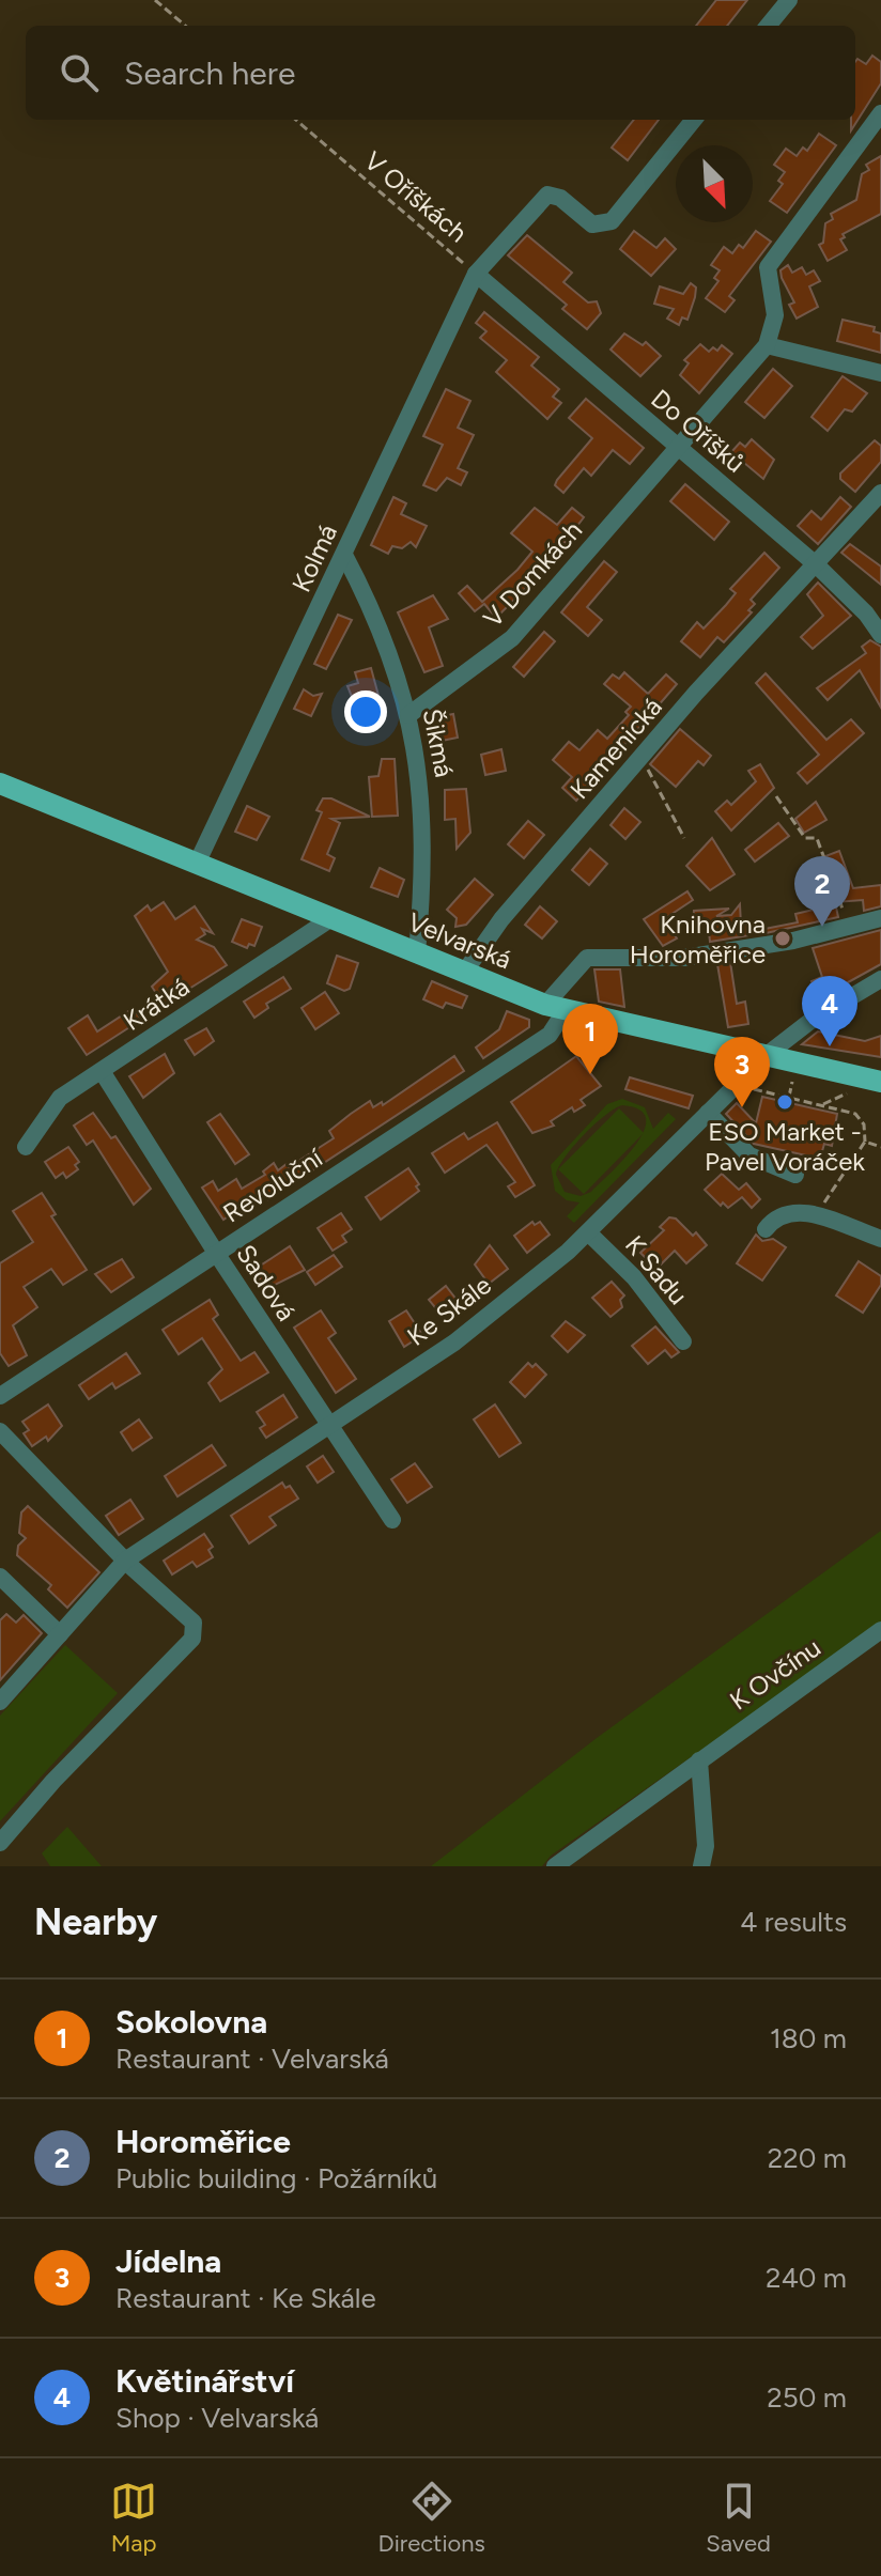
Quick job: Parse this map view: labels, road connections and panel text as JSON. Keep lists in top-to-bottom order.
{
  "streets": {
    "main road": ["Velvarská"],
    "street": [
      "Do Oříšků",
      "Kolmá",
      "V Domkách",
      "Šikmá",
      "Kamenická",
      "Krátká",
      "Revoluční",
      "K Sadu",
      "Sadová",
      "Ke Skále",
      "K Ovčínu"
    ],
    "path": ["V Oříškách"]
  },
  "crossings": [
    ["V Oříškách", "Do Oříšků"],
    ["V Oříškách", "Kolmá"],
    ["Do Oříšků", "Kolmá"],
    ["Do Oříšků", "V Domkách"],
    ["Do Oříšků", "Kamenická"],
    ["Kolmá", "Šikmá"],
    ["Kolmá", "Velvarská"],
    ["V Domkách", "Šikmá"],
    ["Šikmá", "Velvarská"],
    ["Kamenická", "Velvarská"],
    ["Velvarská", "Krátká"],
    ["Velvarská", "Revoluční"],
    ["Velvarská", "Ke Skále"],
    ["Krátká", "Sadová"],
    ["Revoluční", "Sadová"],
    ["K Sadu", "Ke Skále"],
    ["Sadová", "Ke Skále"]
  ],
  "places": ["Knihovna Horoměřice", "ESO Market - Pavel Voráček"],
  "north": "bottom right",
  "page": {
    "search": "Search here",
    "pins": [
      "2",
      "4",
      "1",
      "3"
    ],
    "heading": ["Nearby", "4 results"],
    "list": [
      {
        "mark": "1",
        "name": "Sokolovna",
        "note": "Restaurant · Velvarská",
        "value": "180 m"
      },
      {
        "mark": "2",
        "name": "Horoměřice",
        "note": "Public building · Požárníků",
        "value": "220 m"
      },
      {
        "mark": "3",
        "name": "Jídelna",
        "note": "Restaurant · Ke Skále",
        "value": "240 m"
      },
      {
        "mark": "4",
        "name": "Květinářství",
        "note": "Shop · Velvarská",
        "value": "250 m"
      }
    ],
    "nav": ["Map", "Directions", "Saved"]
  }
}
